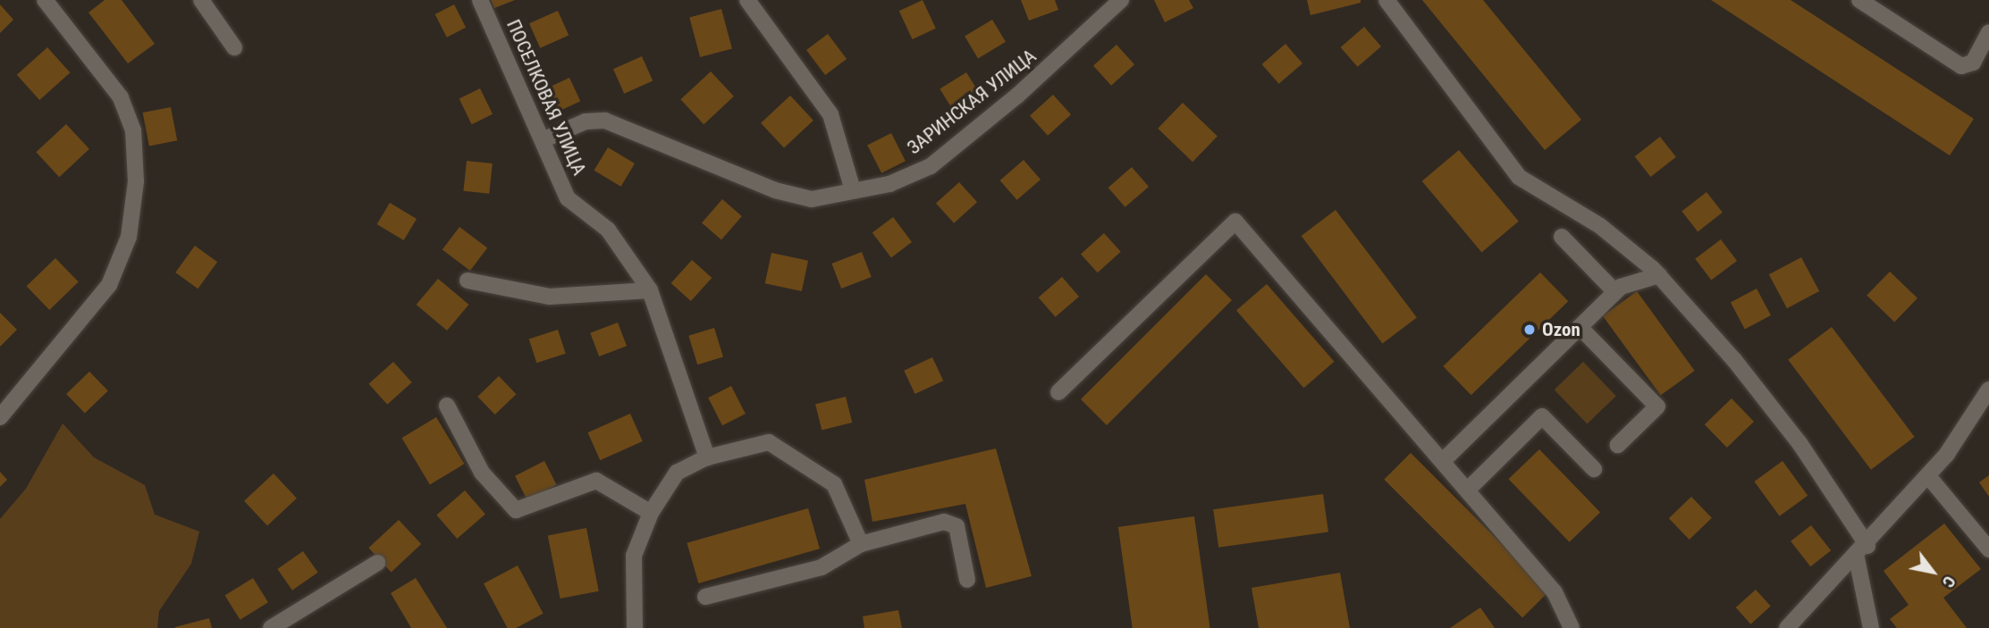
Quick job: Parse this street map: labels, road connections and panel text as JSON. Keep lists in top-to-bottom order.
{
  "streets": {
    "street": ["ПОСЕЛКОВАЯ УЛИЦА", "ЗАРИНСКАЯ УЛИЦА"]
  },
  "crossings": [
    ["ПОСЕЛКОВАЯ УЛИЦА", "ЗАРИНСКАЯ УЛИЦА"]
  ],
  "places": ["Ozon"],
  "north": "bottom right"
}
